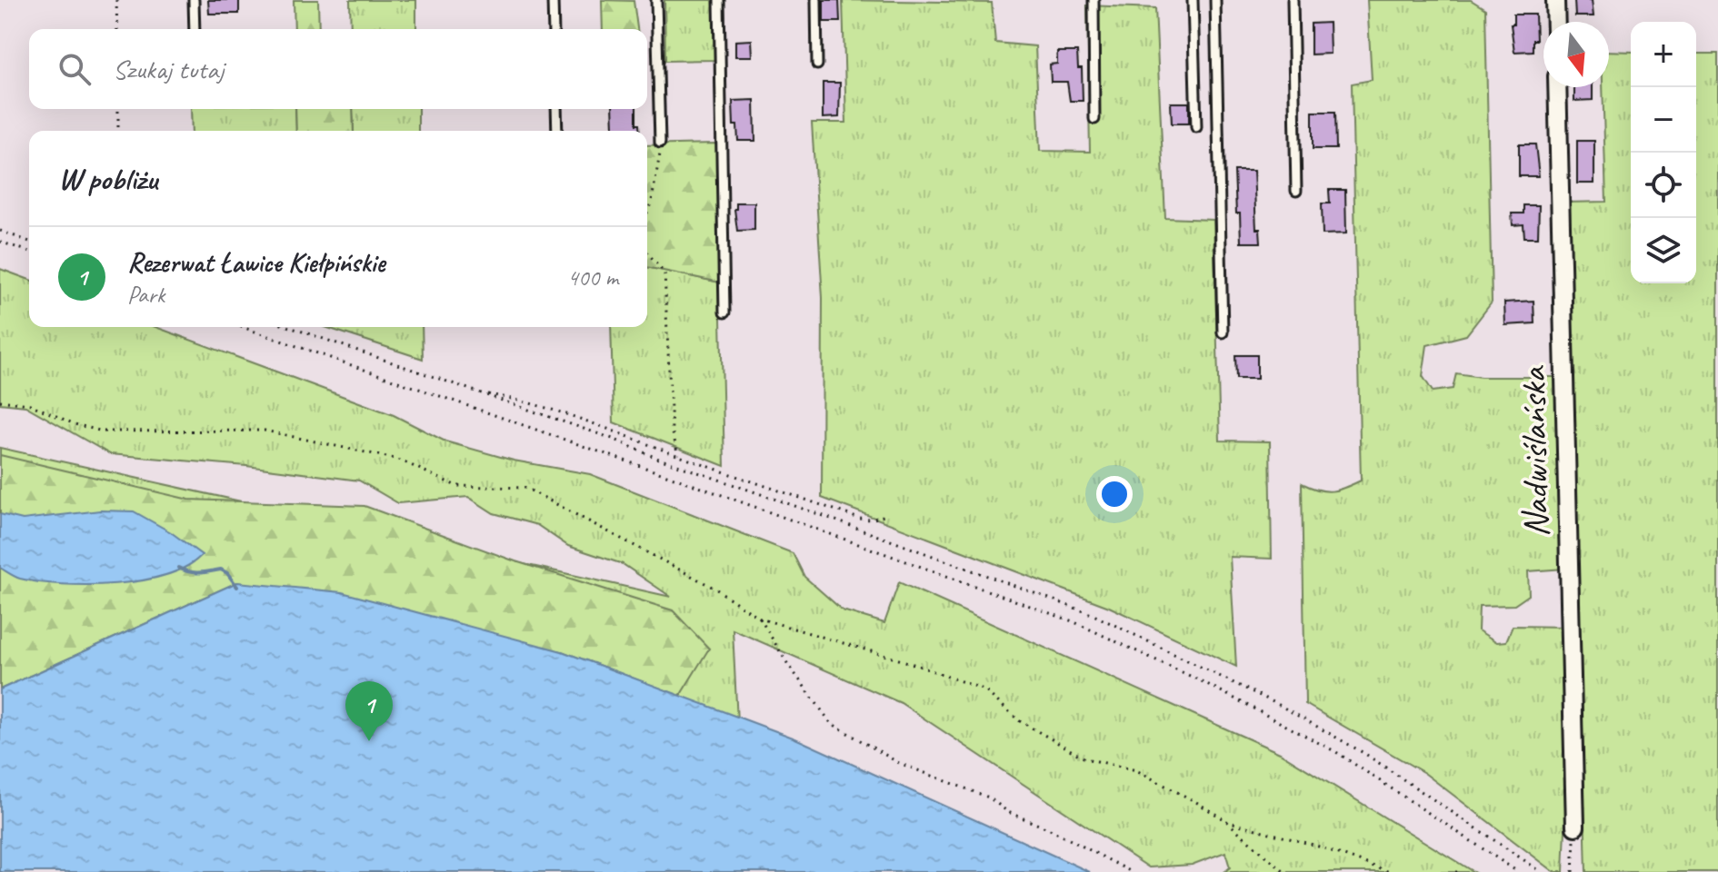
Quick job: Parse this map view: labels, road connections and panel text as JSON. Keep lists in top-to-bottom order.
{
  "streets": {
    "street": ["Nadwiślańska"]
  },
  "north": "bottom",
  "page": {
    "map_buttons": ["+", "−"],
    "search": "Szukaj tutaj",
    "heading": "W pobliżu",
    "list": [
      {
        "mark": "1",
        "name": "Rezerwat Ławice Kiełpińskie",
        "note": "Park",
        "value": "400 m"
      }
    ],
    "pins": "1"
  }
}
